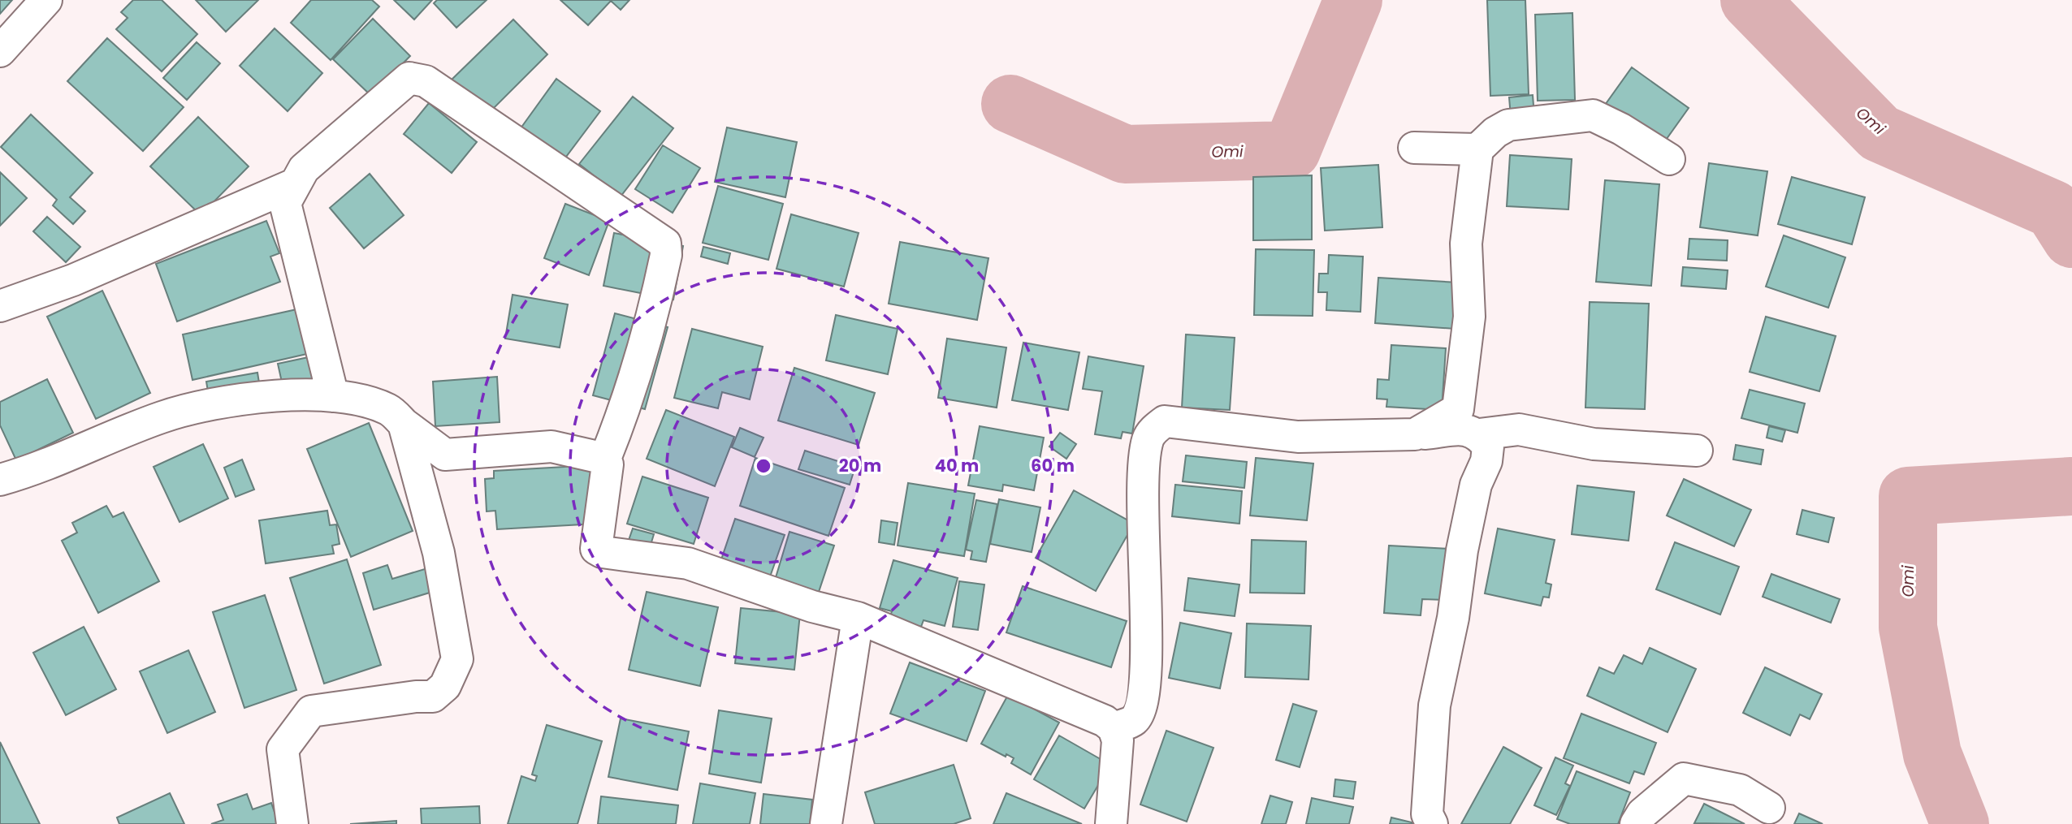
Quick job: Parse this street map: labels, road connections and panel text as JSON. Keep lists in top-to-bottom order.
{
  "water": ["Omi"],
  "rings": ["20 m", "40 m", "60 m"]
}
